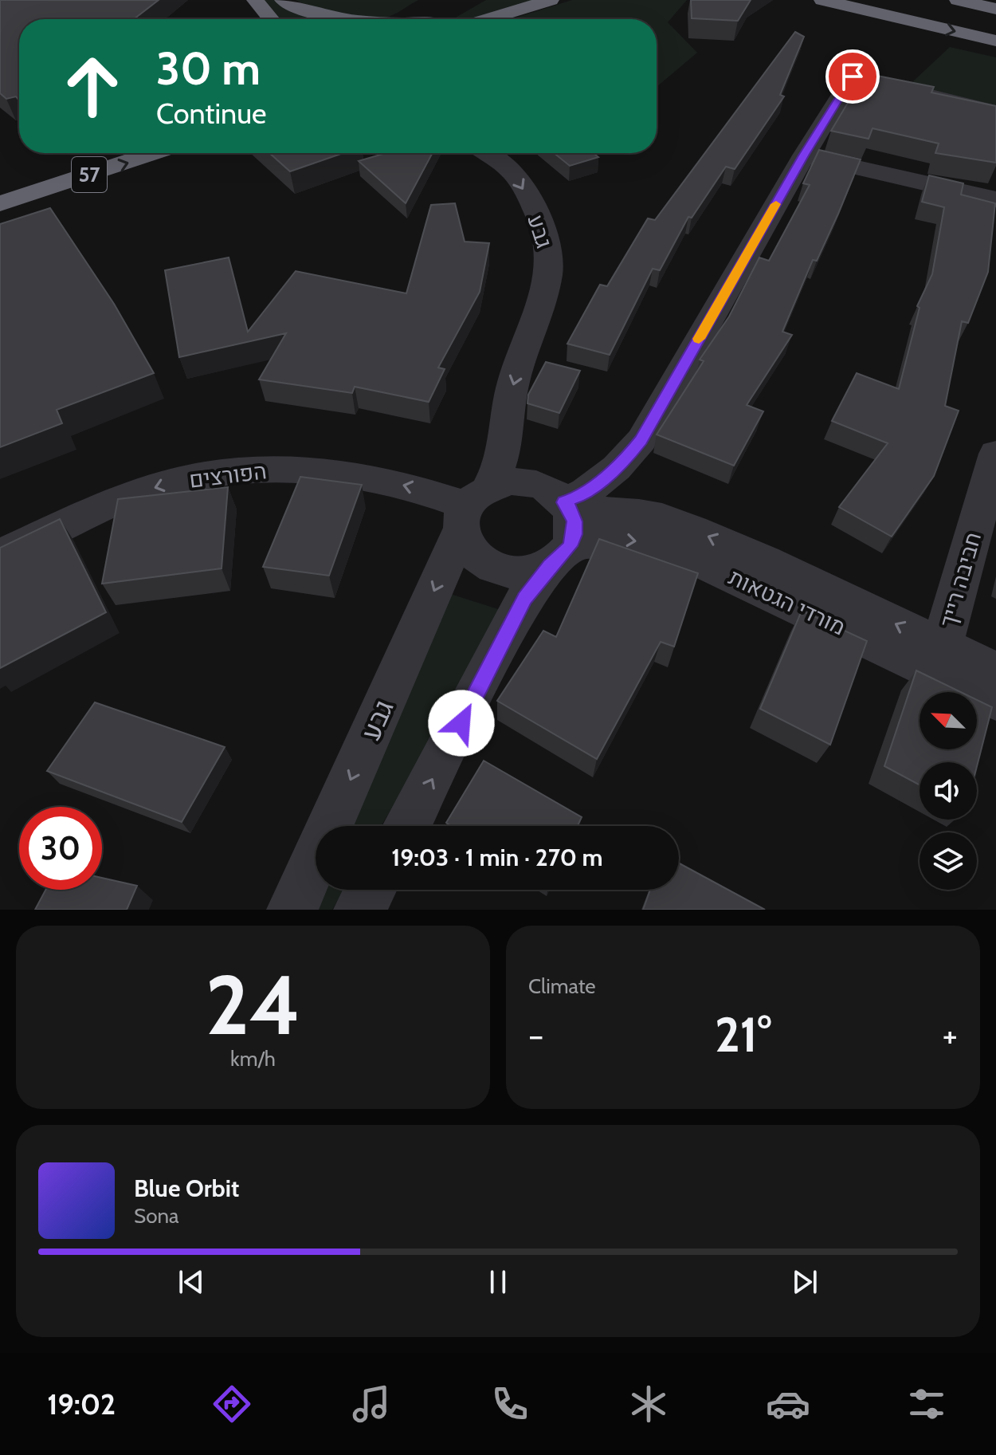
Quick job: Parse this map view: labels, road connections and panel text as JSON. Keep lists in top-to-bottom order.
{
  "streets": {
    "highway": ["57"],
    "street": [
      "גבע",
      "הפורצים",
      "חביבה רייך",
      "מורדי הגטאות"
    ]
  },
  "crossings": [
    ["גבע", "הפורצים"],
    ["גבע", "מורדי הגטאות"],
    ["הפורצים", "מורדי הגטאות"],
    ["חביבה רייך", "מורדי הגטאות"]
  ],
  "one_way": ["הפורצים"],
  "north": "top left",
  "page": {
    "turn": ["30 m", "Continue"],
    "limit": "30",
    "trip": "19:03 · 1 min · 270 m",
    "tile": [
      ["24", "km/h"],
      "Climate"
    ],
    "heat": ["−", "21°", "+"],
    "song": ["Blue Orbit", "Sona"],
    "tabs": "19:02"
  }
}
